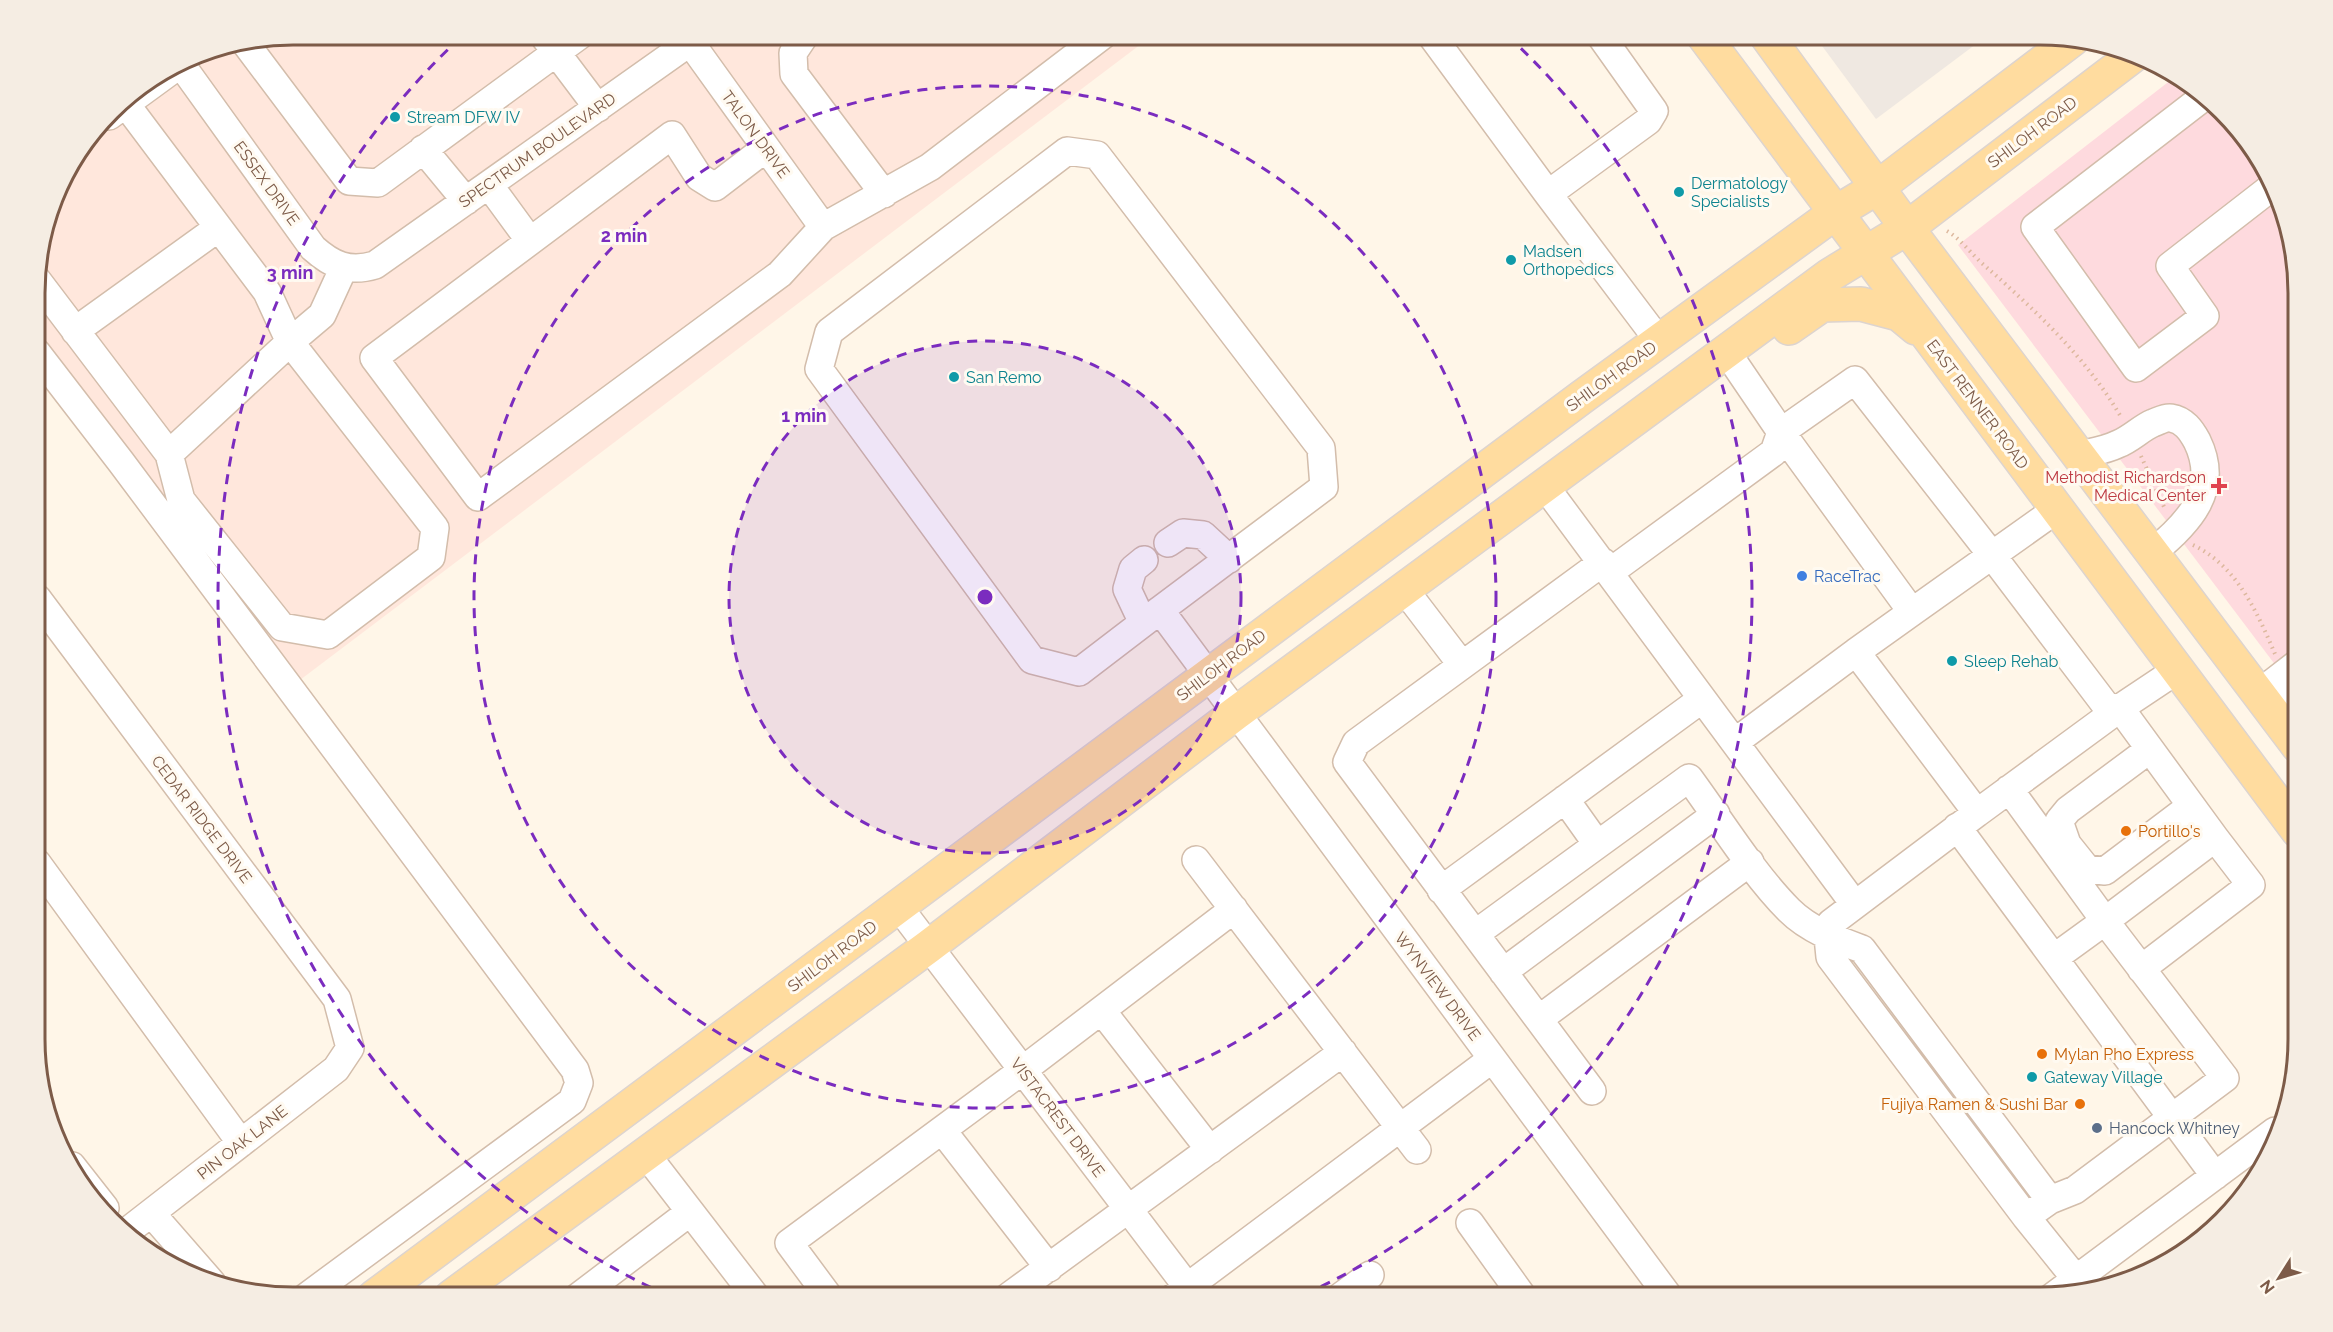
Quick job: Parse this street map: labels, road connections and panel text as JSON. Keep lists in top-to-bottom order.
{
  "streets": {
    "main road": ["SHILOH ROAD", "EAST RENNER ROAD"],
    "street": [
      "TALON DRIVE",
      "SPECTRUM BOULEVARD",
      "ESSEX DRIVE",
      "CEDAR RIDGE DRIVE",
      "WYNVIEW DRIVE",
      "VISTACREST DRIVE",
      "PIN OAK LANE"
    ]
  },
  "crossings": [
    ["SHILOH ROAD", "EAST RENNER ROAD"],
    ["SHILOH ROAD", "WYNVIEW DRIVE"],
    ["SHILOH ROAD", "VISTACREST DRIVE"],
    ["SPECTRUM BOULEVARD", "ESSEX DRIVE"],
    ["CEDAR RIDGE DRIVE", "PIN OAK LANE"]
  ],
  "places": {
    "other": [
      "Stream DFW IV",
      "Dermatology Specialists",
      "Madsen Orthopedics",
      "San Remo",
      "RaceTrac",
      "Sleep Rehab",
      "Portillo's",
      "Mylan Pho Express",
      "Gateway Village",
      "Fujiya Ramen & Sushi Bar",
      "Hancock Whitney"
    ],
    "health": ["Methodist Richardson Medical Center"]
  },
  "north": "bottom left",
  "rings": ["2 min", "3 min", "1 min"]
}
